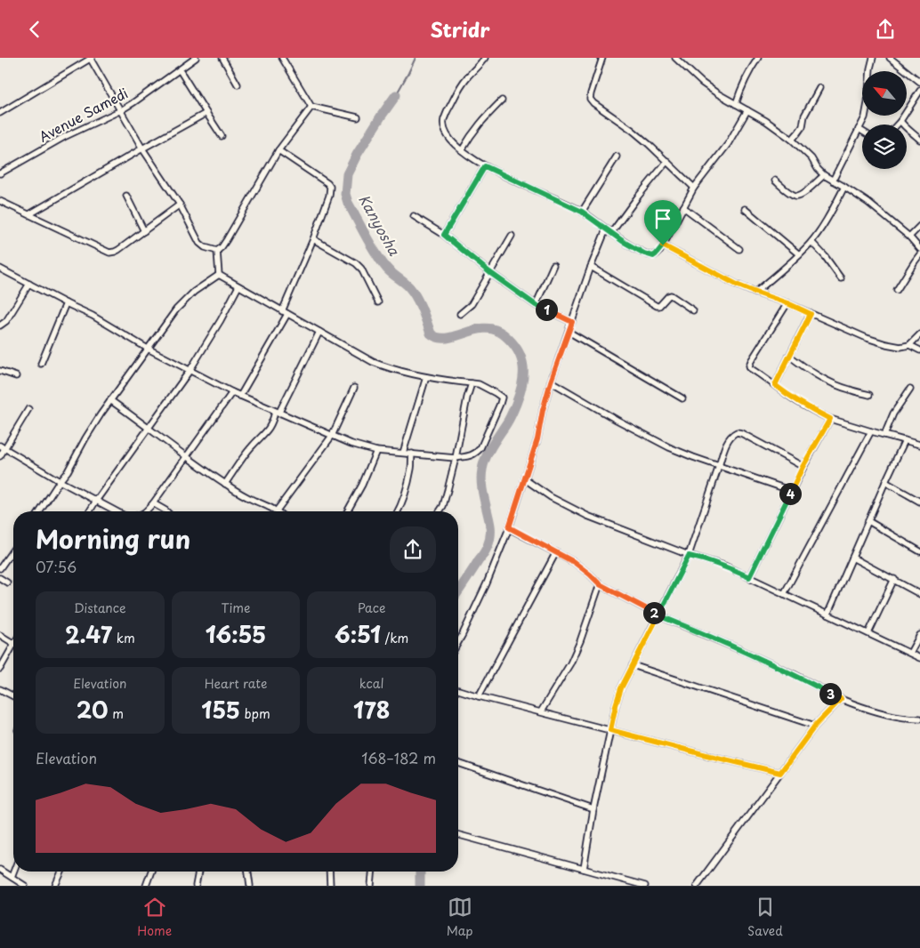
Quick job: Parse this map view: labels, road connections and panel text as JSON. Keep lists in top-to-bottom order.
{
  "streets": {
    "street": ["Avenue Samedi"]
  },
  "water": ["Kanyosha"],
  "north": "top left",
  "page": {
    "header": "Stridr",
    "pins": [
      "1",
      "4",
      "2",
      "3"
    ],
    "heading": ["Morning run", "07:56"],
    "stats": [
      ["Distance", "2.47 km"],
      ["Time", "16:55"],
      ["Pace", "6:51 /km"],
      ["Elevation", "20 m"],
      ["Heart rate", "155 bpm"],
      ["kcal", "178"]
    ],
    "chart": ["Elevation", "168–182 m"],
    "tabs": ["Home", "Map", "Saved"]
  }
}
